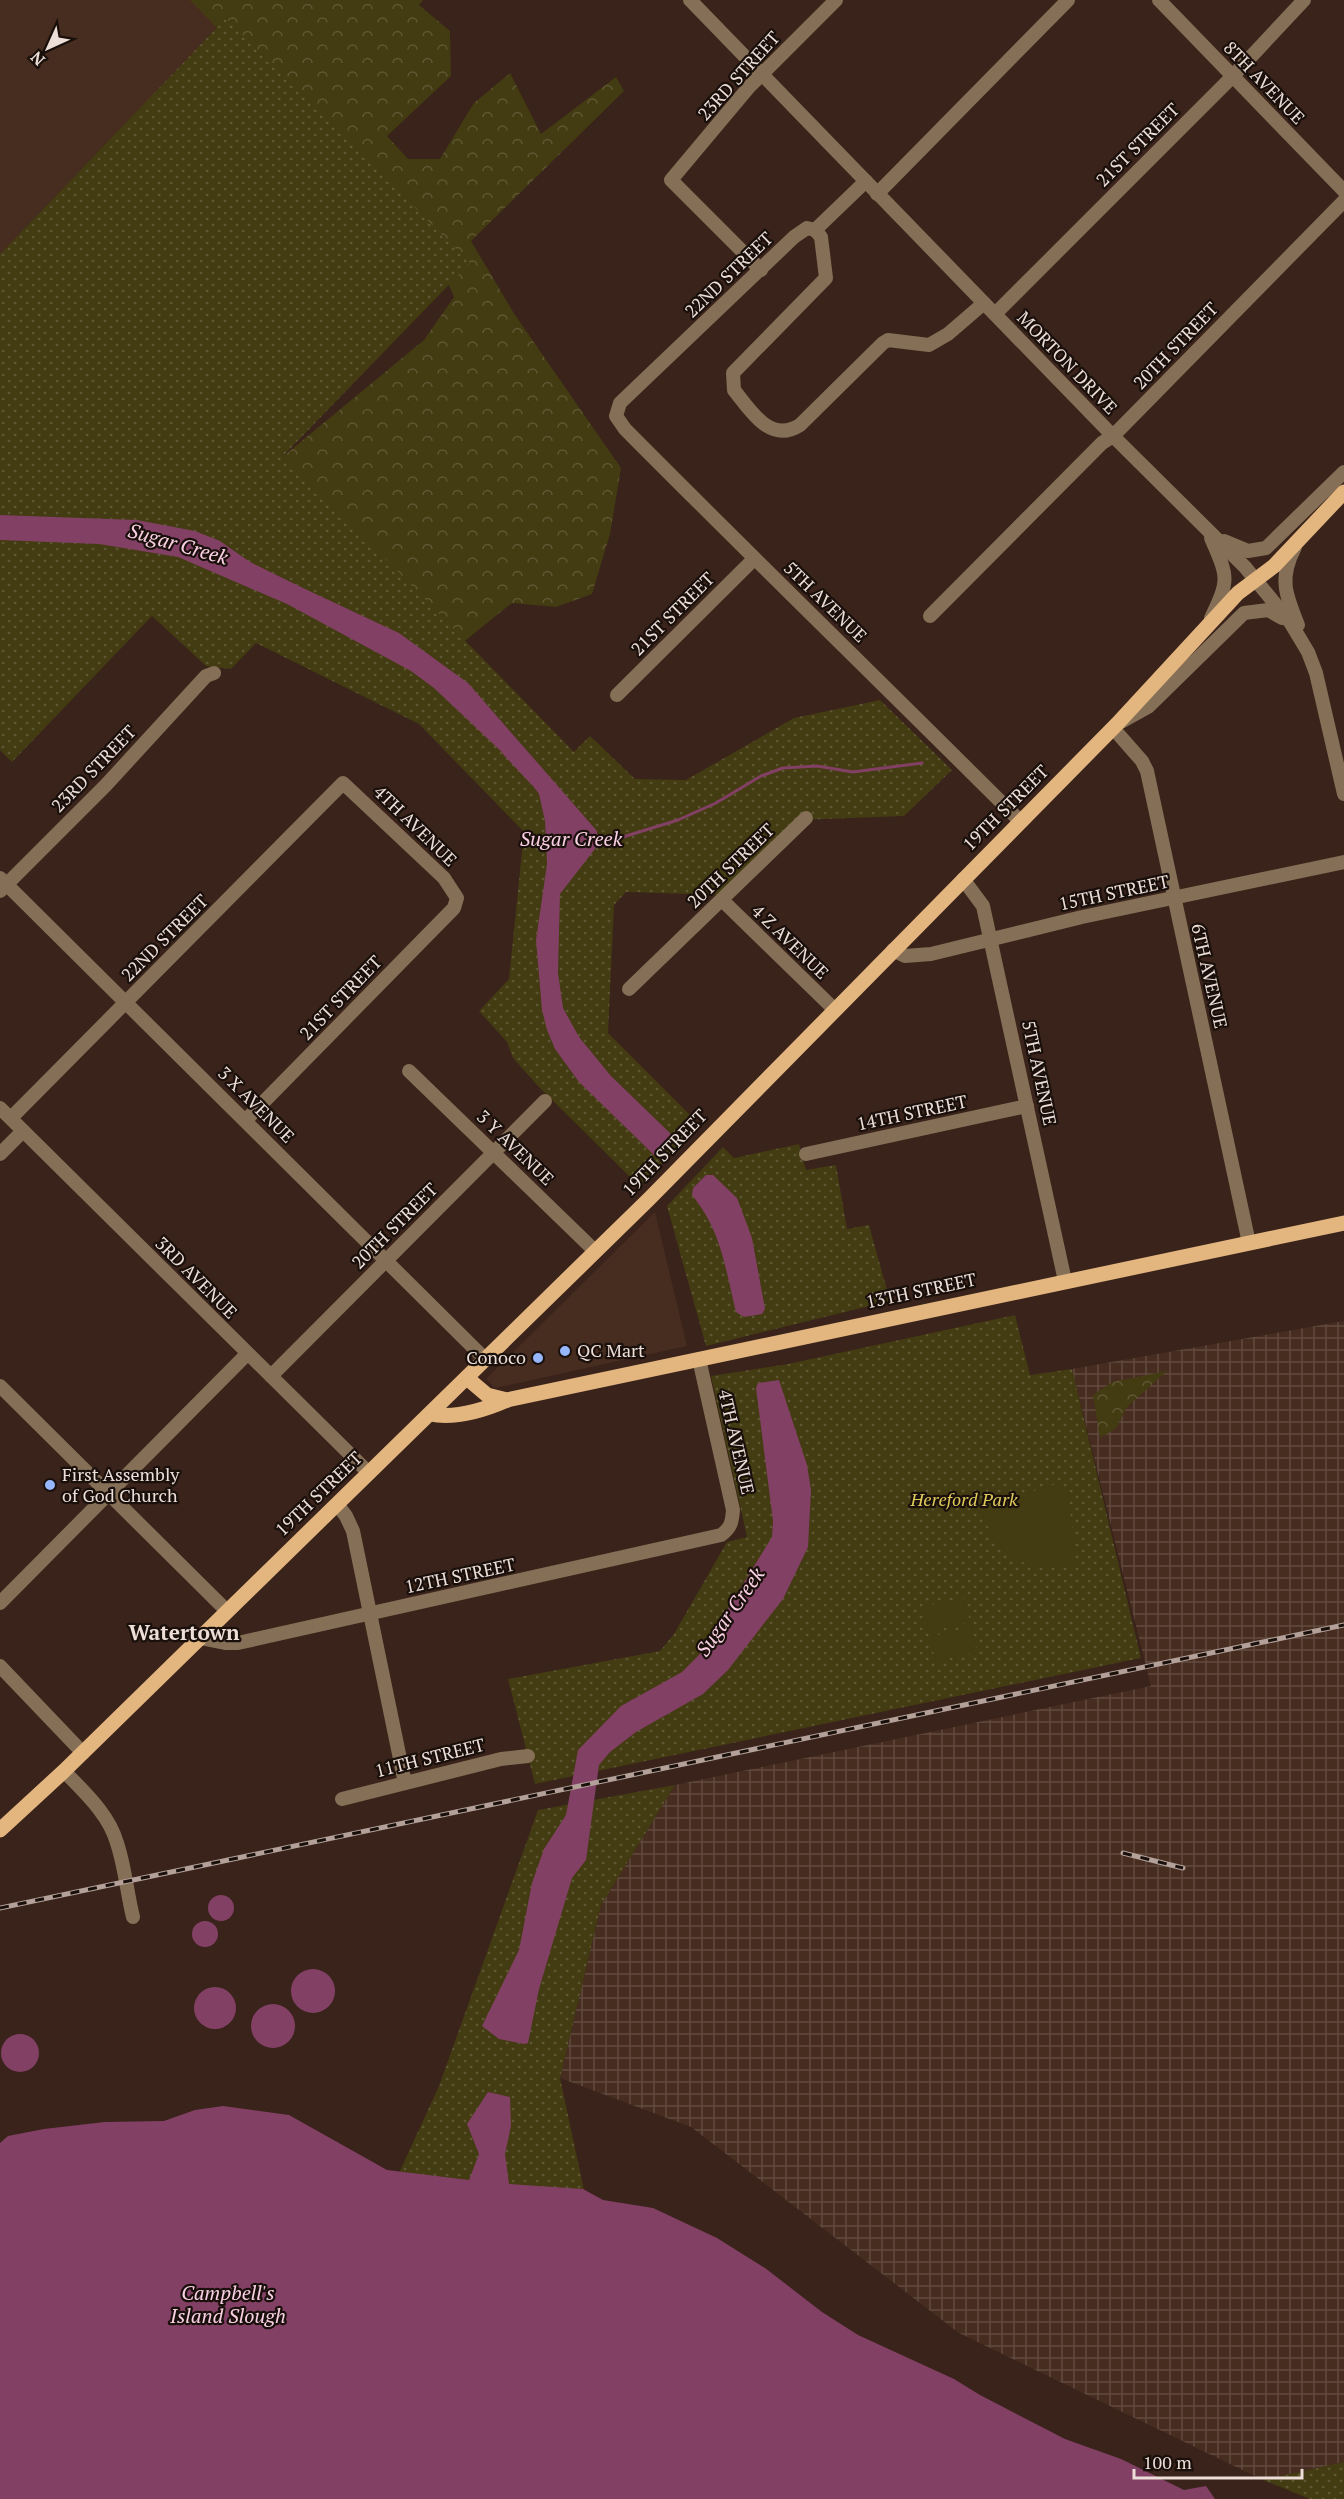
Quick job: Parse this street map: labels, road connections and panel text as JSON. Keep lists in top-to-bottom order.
{
  "streets": {
    "main road": ["19TH STREET", "13TH STREET"],
    "street": [
      "23RD STREET",
      "8TH AVENUE",
      "21ST STREET",
      "22ND STREET",
      "20TH STREET",
      "MORTON DRIVE",
      "5TH AVENUE",
      "4TH AVENUE",
      "15TH STREET",
      "4 Z AVENUE",
      "6TH AVENUE",
      "3 X AVENUE",
      "14TH STREET",
      "3 Y AVENUE",
      "3RD AVENUE",
      "12TH STREET",
      "11TH STREET"
    ]
  },
  "crossings": [
    ["23RD STREET", "22ND STREET"],
    ["23RD STREET", "MORTON DRIVE"],
    ["23RD STREET", "3 X AVENUE"],
    ["8TH AVENUE", "21ST STREET"],
    ["21ST STREET", "MORTON DRIVE"],
    ["21ST STREET", "5TH AVENUE"],
    ["21ST STREET", "4TH AVENUE"],
    ["21ST STREET", "3 X AVENUE"],
    ["22ND STREET", "MORTON DRIVE"],
    ["22ND STREET", "5TH AVENUE"],
    ["22ND STREET", "4TH AVENUE"],
    ["22ND STREET", "3 X AVENUE"],
    ["22ND STREET", "3RD AVENUE"],
    ["20TH STREET", "MORTON DRIVE"],
    ["20TH STREET", "4 Z AVENUE"],
    ["20TH STREET", "3 X AVENUE"],
    ["20TH STREET", "3 Y AVENUE"],
    ["20TH STREET", "3RD AVENUE"],
    ["MORTON DRIVE", "19TH STREET"],
    ["5TH AVENUE", "19TH STREET"],
    ["5TH AVENUE", "15TH STREET"],
    ["5TH AVENUE", "14TH STREET"],
    ["5TH AVENUE", "13TH STREET"],
    ["19TH STREET", "15TH STREET"],
    ["19TH STREET", "4 Z AVENUE"],
    ["19TH STREET", "6TH AVENUE"],
    ["19TH STREET", "3 X AVENUE"],
    ["19TH STREET", "3 Y AVENUE"],
    ["19TH STREET", "3RD AVENUE"],
    ["19TH STREET", "13TH STREET"],
    ["19TH STREET", "12TH STREET"],
    ["4TH AVENUE", "13TH STREET"],
    ["4TH AVENUE", "12TH STREET"],
    ["15TH STREET", "6TH AVENUE"],
    ["6TH AVENUE", "13TH STREET"]
  ],
  "districts": ["Watertown"],
  "water": ["Sugar Creek", "Campbell's Island Slough"],
  "parks": ["Hereford Park"],
  "places": ["QC Mart", "Conoco", "First Assembly of God Church"],
  "scale_bar": "100 m",
  "north": "bottom left"
}
